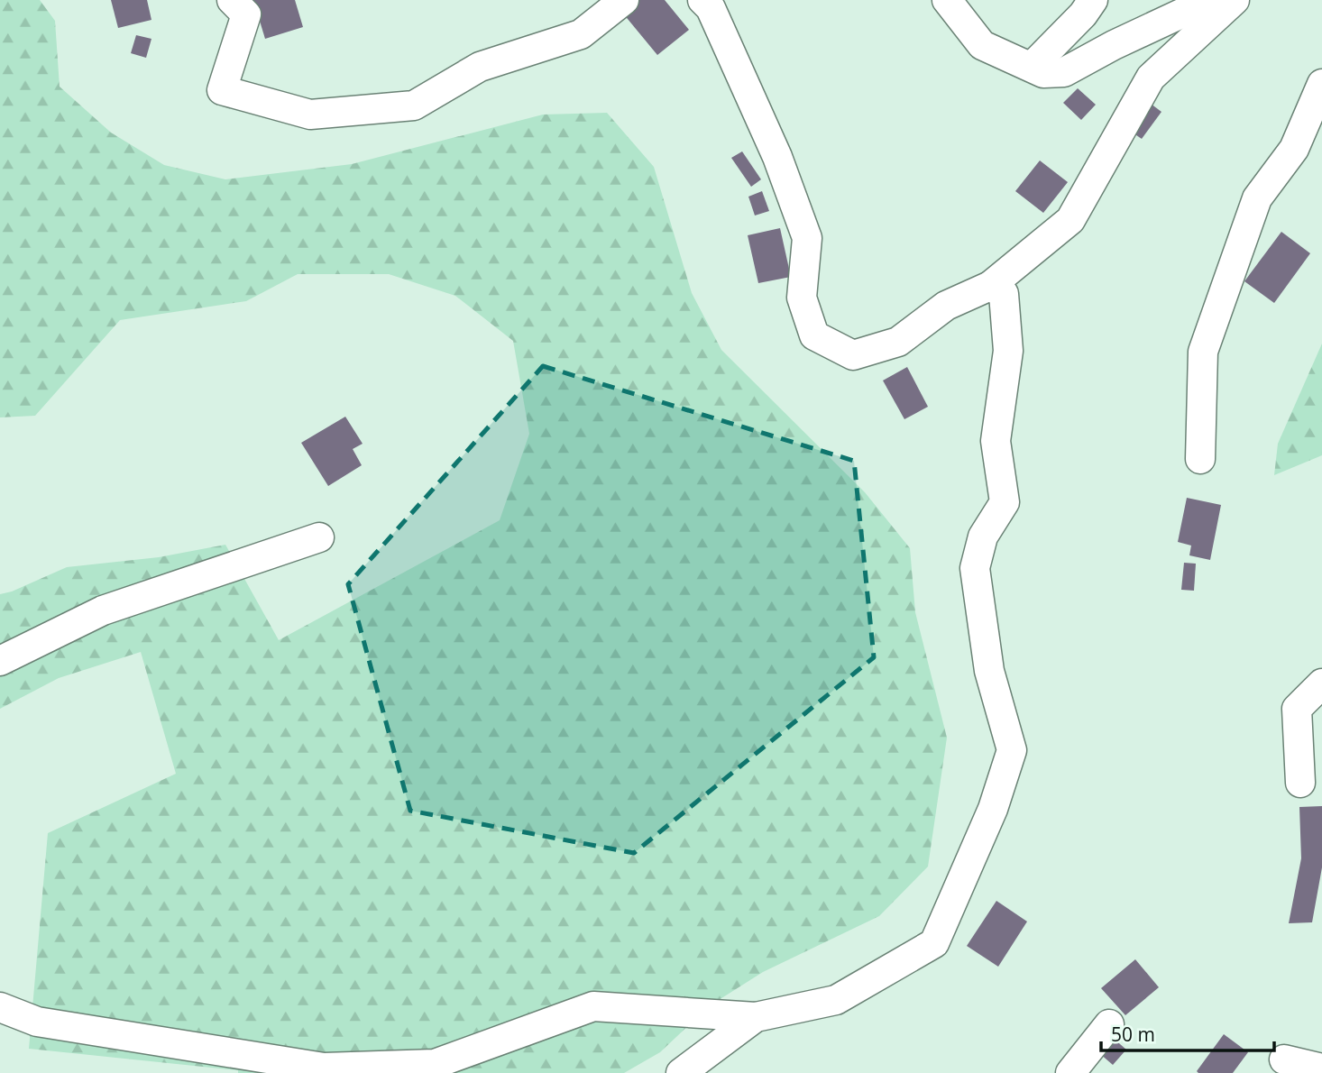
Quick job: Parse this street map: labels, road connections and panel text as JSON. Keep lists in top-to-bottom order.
{
  "scale_bar": "50 m"
}
